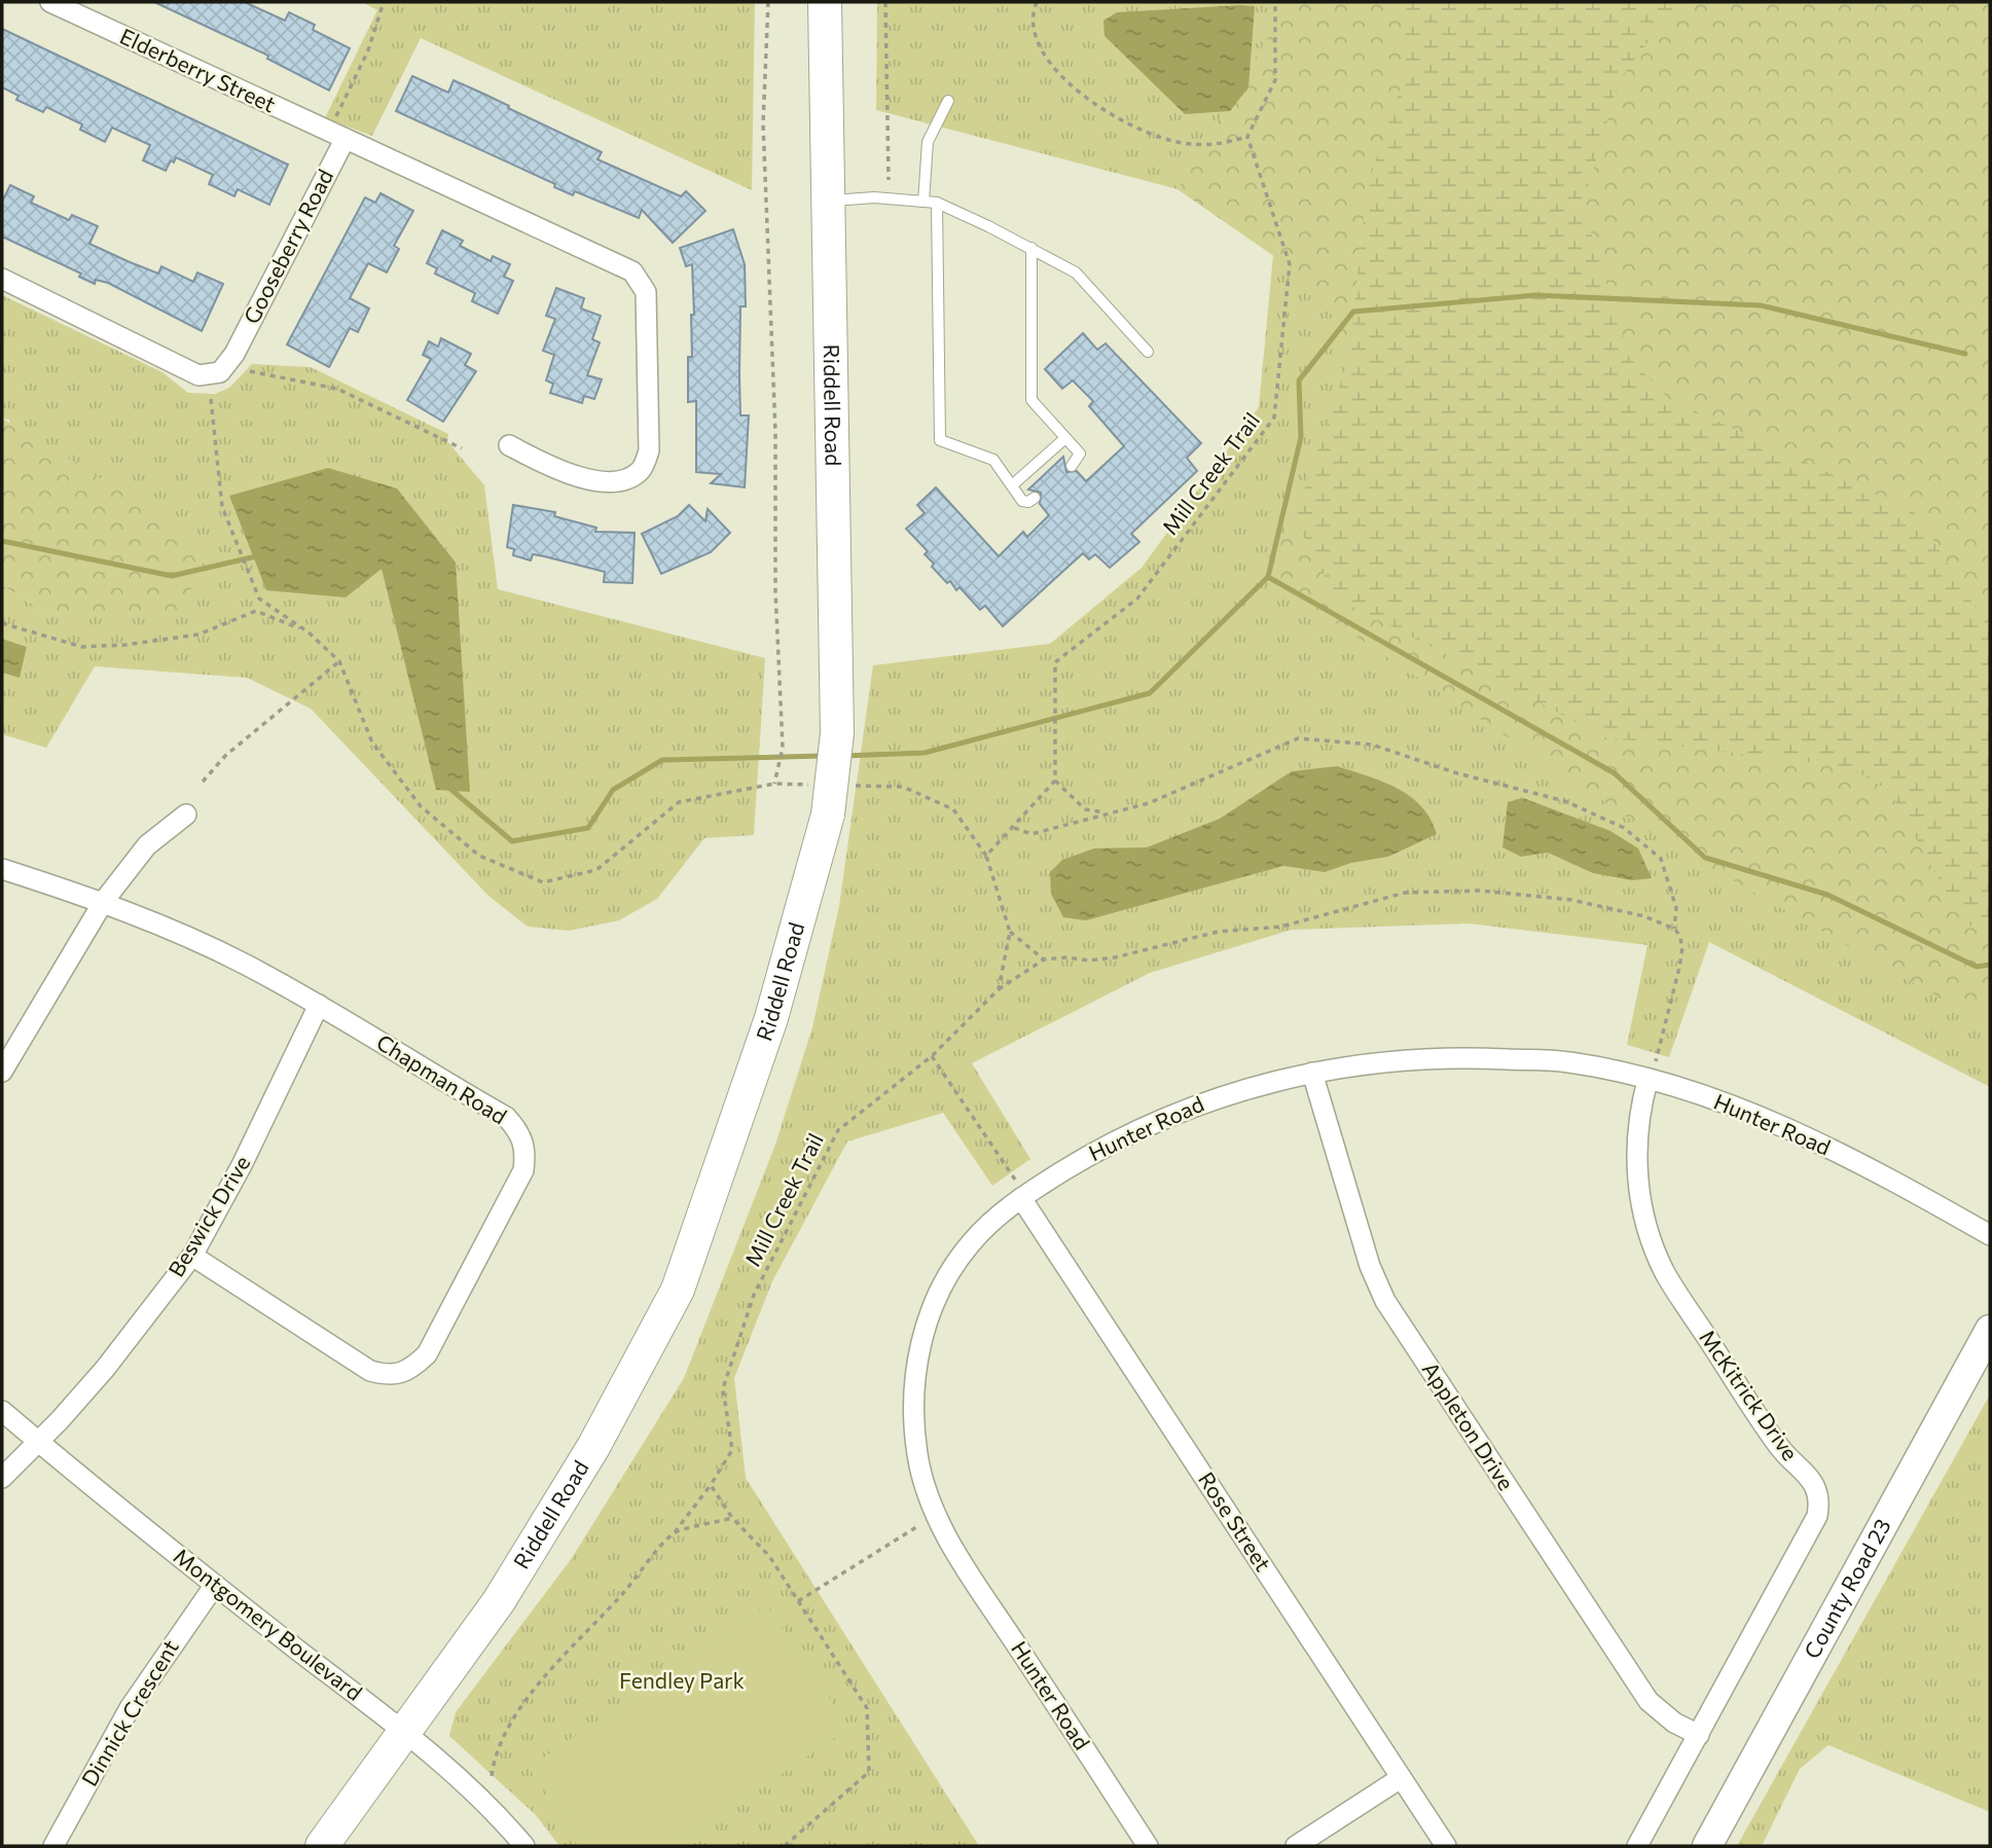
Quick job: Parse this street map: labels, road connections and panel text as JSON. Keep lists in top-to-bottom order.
{
  "streets": {
    "main road": ["Riddell Road", "County Road 23"],
    "street": [
      "Elderberry Street",
      "Gooseberry Road",
      "Chapman Road",
      "Hunter Road",
      "Beswick Drive",
      "McKitrick Drive",
      "Appleton Drive",
      "Rose Street",
      "Montgomery Boulevard",
      "Dinnick Crescent"
    ],
    "path": ["Mill Creek Trail"]
  },
  "crossings": [
    ["Elderberry Street", "Gooseberry Road"],
    ["Riddell Road", "Montgomery Boulevard"],
    ["Chapman Road", "Beswick Drive"],
    ["Hunter Road", "McKitrick Drive"],
    ["Hunter Road", "Appleton Drive"],
    ["Hunter Road", "Rose Street"],
    ["Beswick Drive", "Montgomery Boulevard"],
    ["McKitrick Drive", "Appleton Drive"],
    ["Montgomery Boulevard", "Dinnick Crescent"]
  ],
  "parks": ["Fendley Park"]
}
